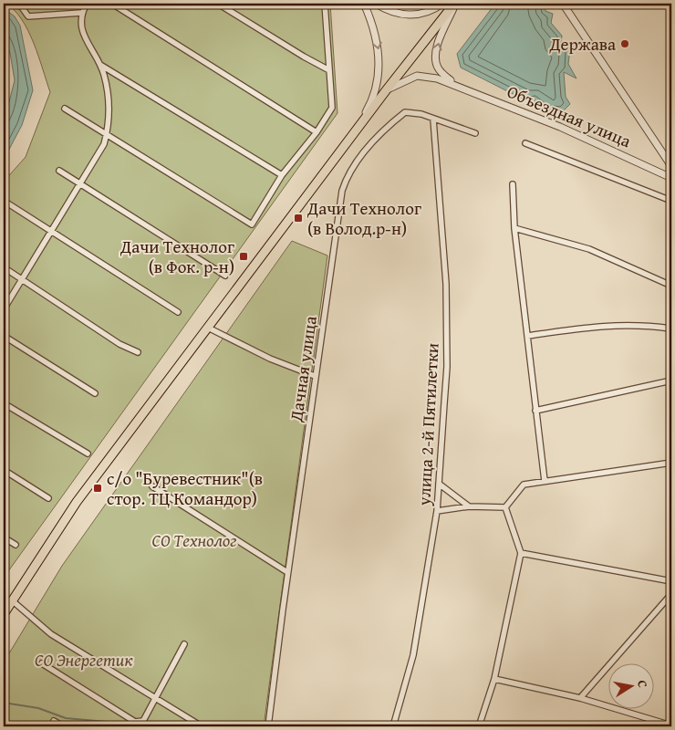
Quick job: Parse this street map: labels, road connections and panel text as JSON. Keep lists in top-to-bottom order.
{
  "streets": {
    "street": ["Объездная улица", "Дачная улица", "улица 2-й Пятилетки"]
  },
  "crossings": [
    ["Дачная улица", "улица 2-й Пятилетки"]
  ],
  "parks": ["СО Технолог", "СО Энергетик"],
  "places": {
    "other": ["Держава"],
    "transit": ["Дачи Технолог (в Волод.р-н)", "Дачи Технолог (в Фок. р-н)", "с/о \"Буревестник\"(в стор. ТЦ Командор)"]
  },
  "north": "right"
}
